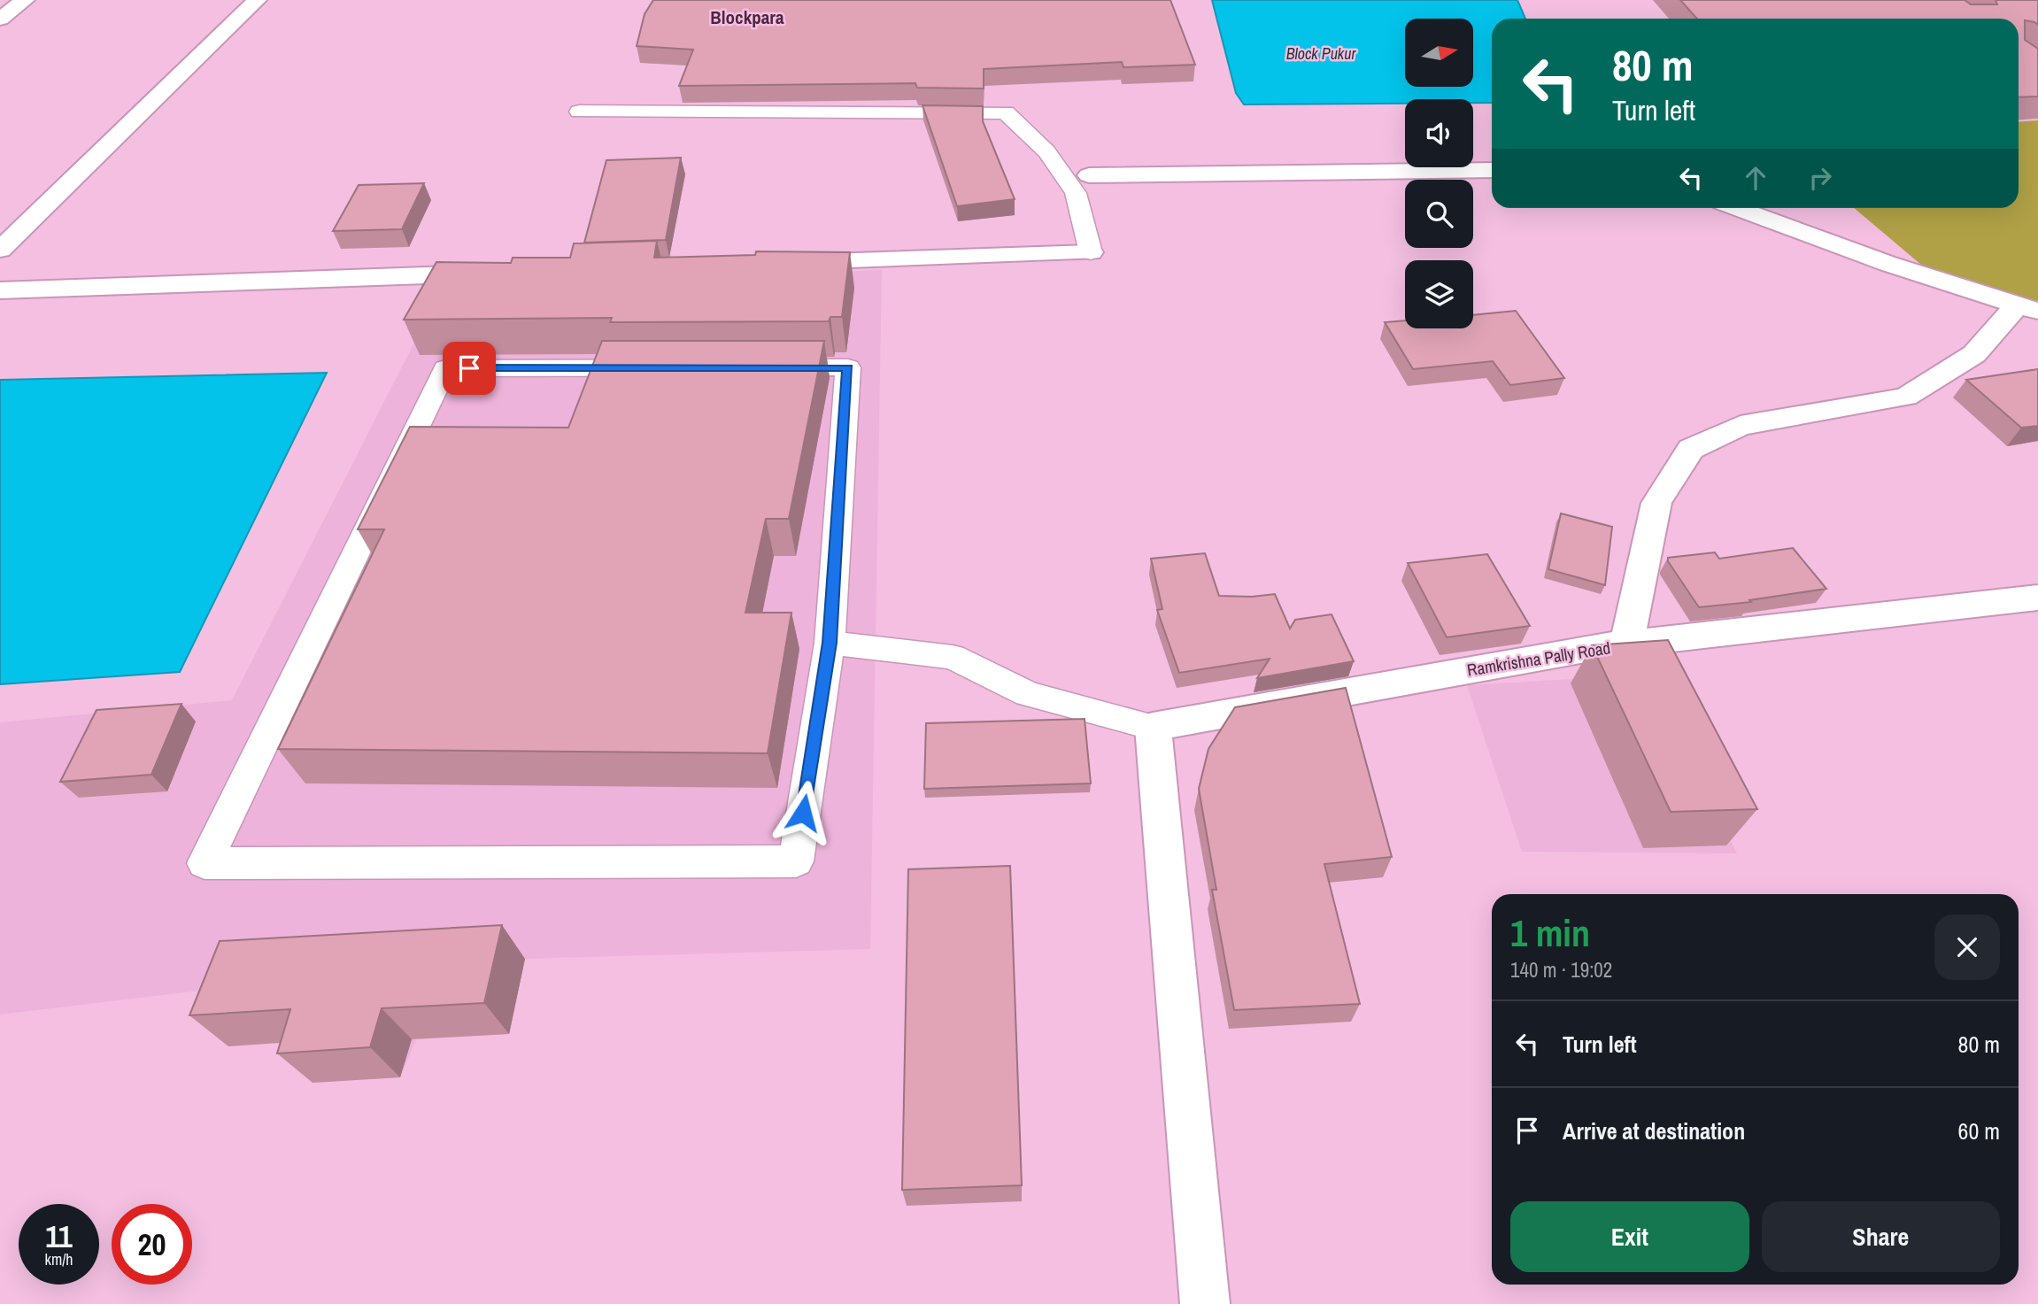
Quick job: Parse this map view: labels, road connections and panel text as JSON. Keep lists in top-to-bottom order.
{
  "streets": {
    "street": ["Ramkrishna Pally Road"]
  },
  "districts": ["Blockpara"],
  "water": ["Block Pukur"],
  "north": "right",
  "page": {
    "turn": ["80 m", "Turn left"],
    "heading": ["1 min", "140 m · 19:02"],
    "list": [
      {
        "name": "Turn left",
        "value": "80 m"
      },
      {
        "name": "Arrive at destination",
        "value": "60 m"
      }
    ],
    "buttons": ["Exit", "Share"],
    "speed": "11 km/h",
    "limit": "20"
  }
}
